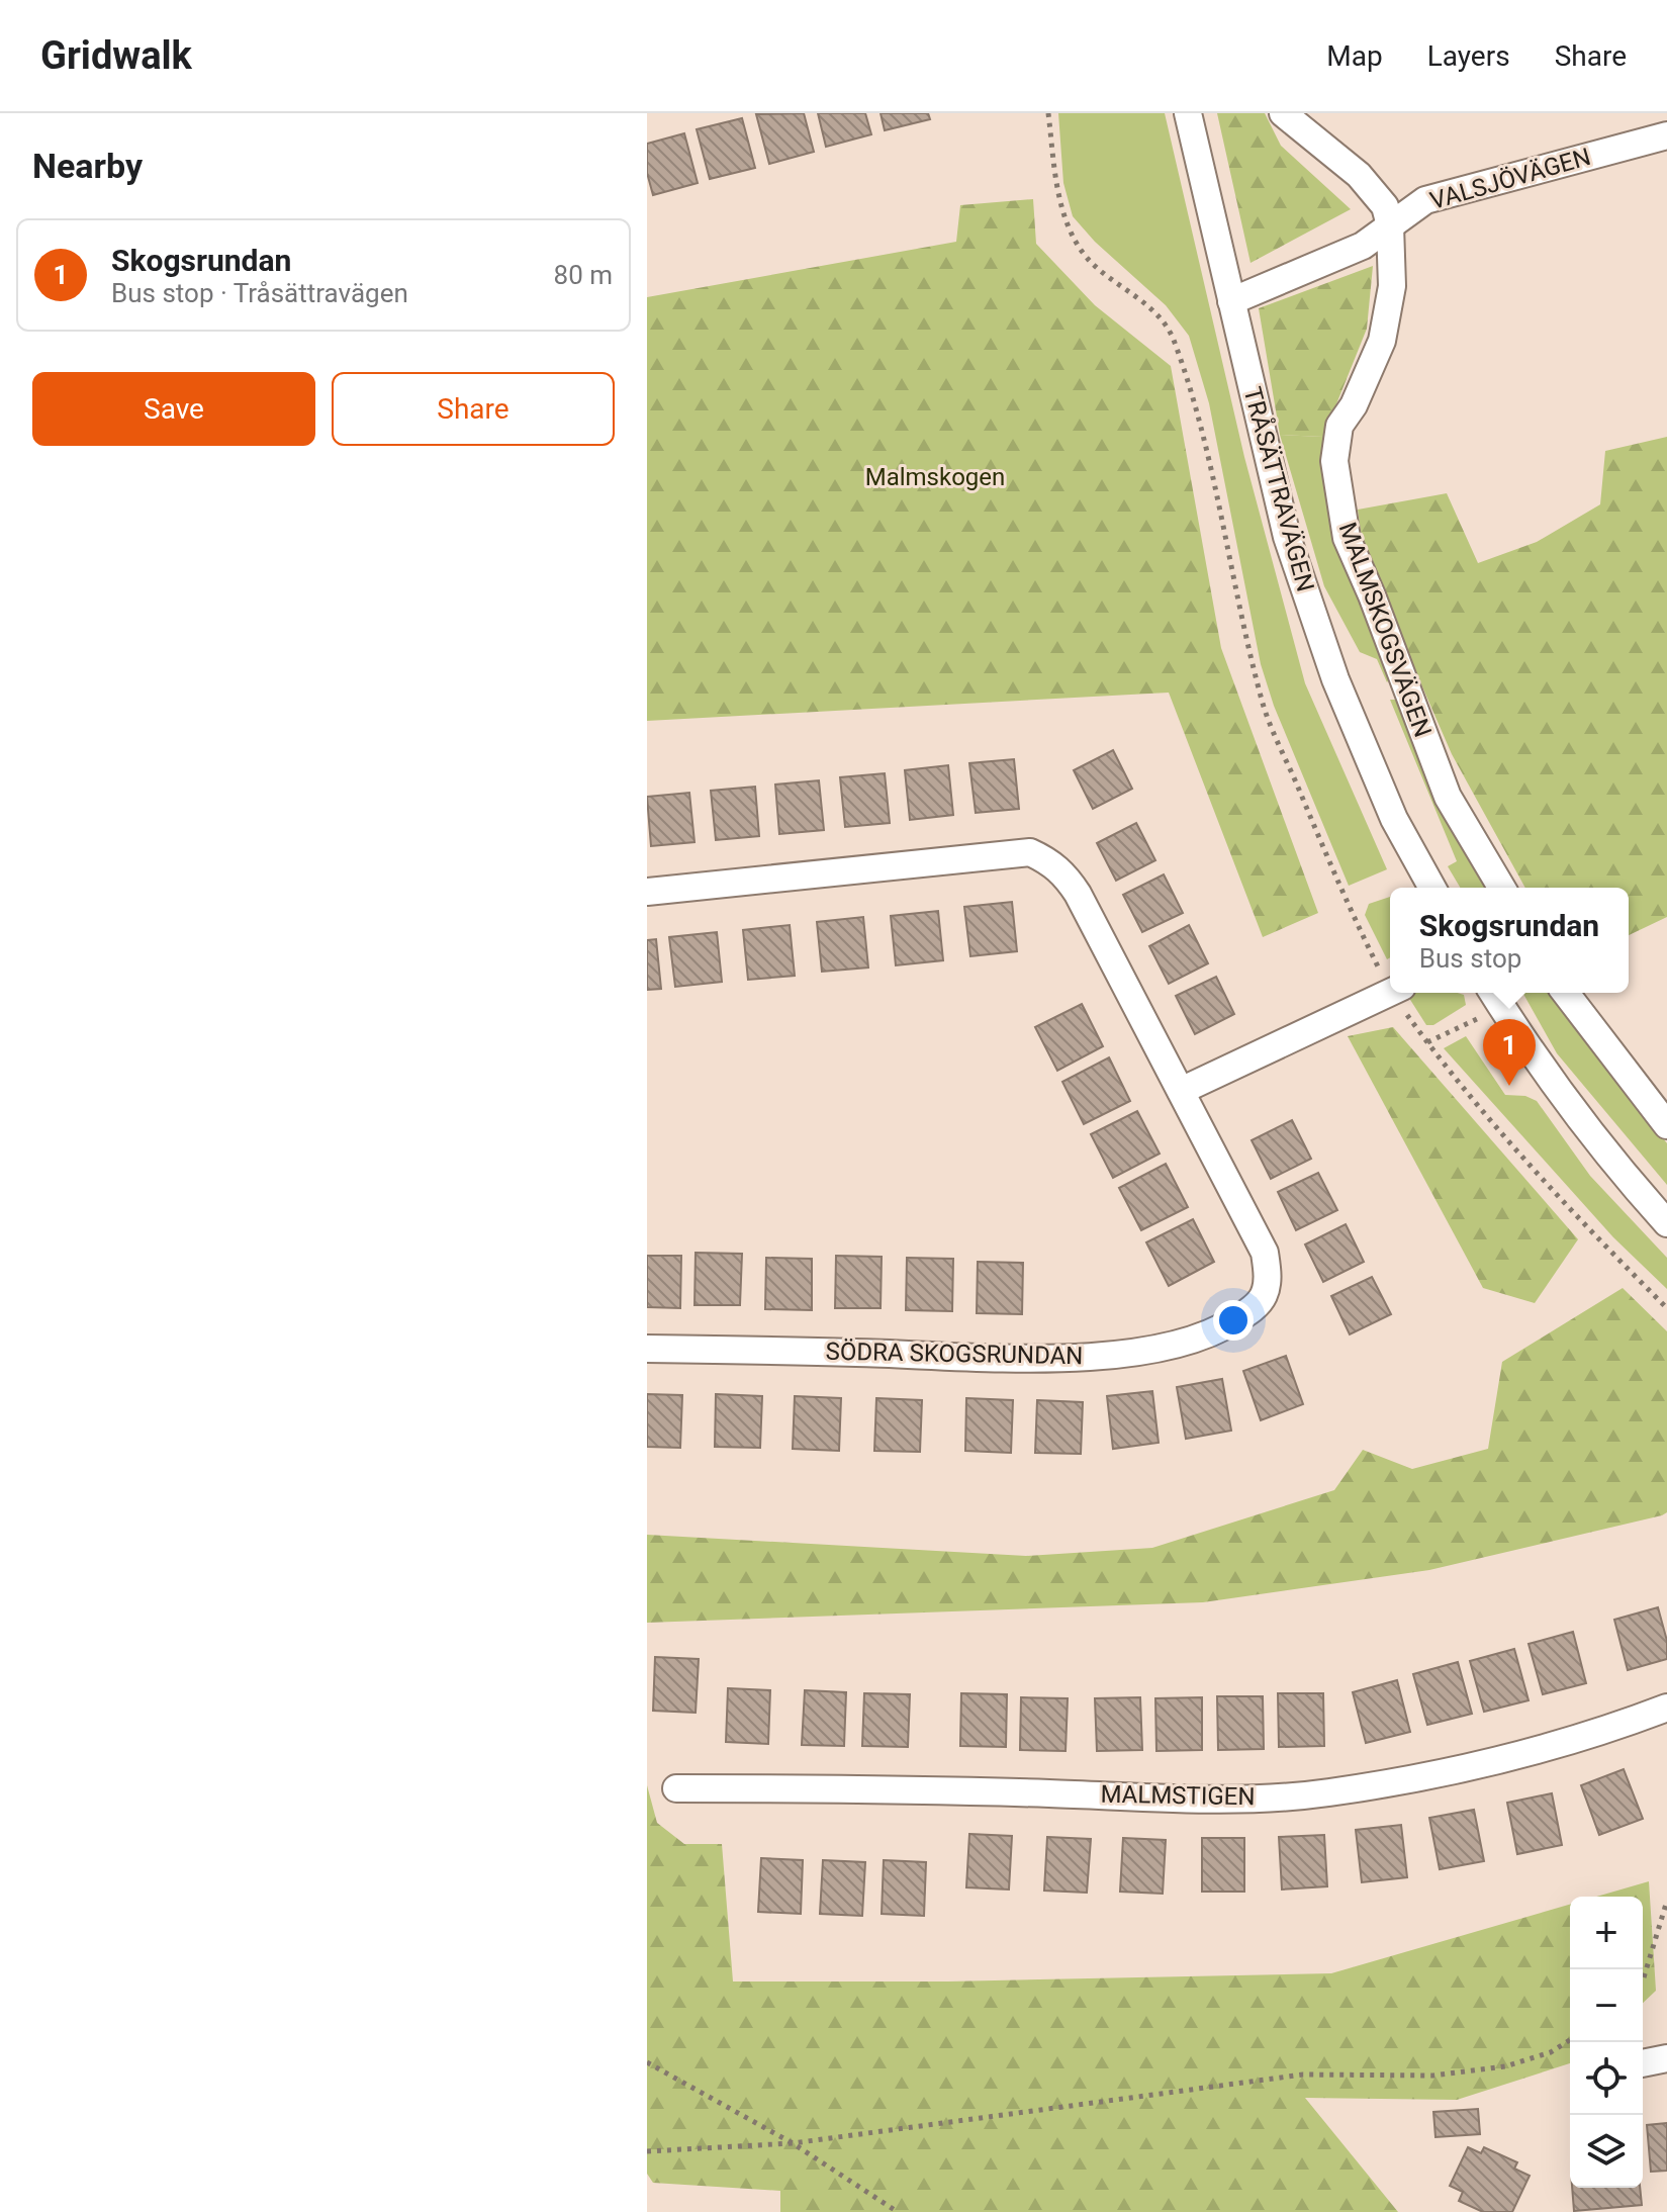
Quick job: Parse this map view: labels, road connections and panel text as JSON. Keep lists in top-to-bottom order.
{
  "streets": {
    "street": [
      "VALSJÖVÄGEN",
      "TRÅSÄTTRAVÄGEN",
      "MALMSKOGSVÄGEN",
      "SÖDRA SKOGSRUNDAN",
      "MALMSTIGEN"
    ]
  },
  "crossings": [
    ["VALSJÖVÄGEN", "TRÅSÄTTRAVÄGEN"],
    ["VALSJÖVÄGEN", "MALMSKOGSVÄGEN"]
  ],
  "parks": ["Malmskogen"],
  "page": {
    "header": "Gridwalk",
    "nav": ["Map", "Layers", "Share"],
    "heading": "Nearby",
    "list": [
      {
        "mark": "1",
        "name": "Skogsrundan",
        "note": "Bus stop · Tråsättravägen",
        "value": "80 m"
      }
    ],
    "buttons": ["Save", "Share"],
    "popup": ["Skogsrundan", "Bus stop"],
    "pins": "1",
    "map_buttons": ["+", "−"]
  }
}
